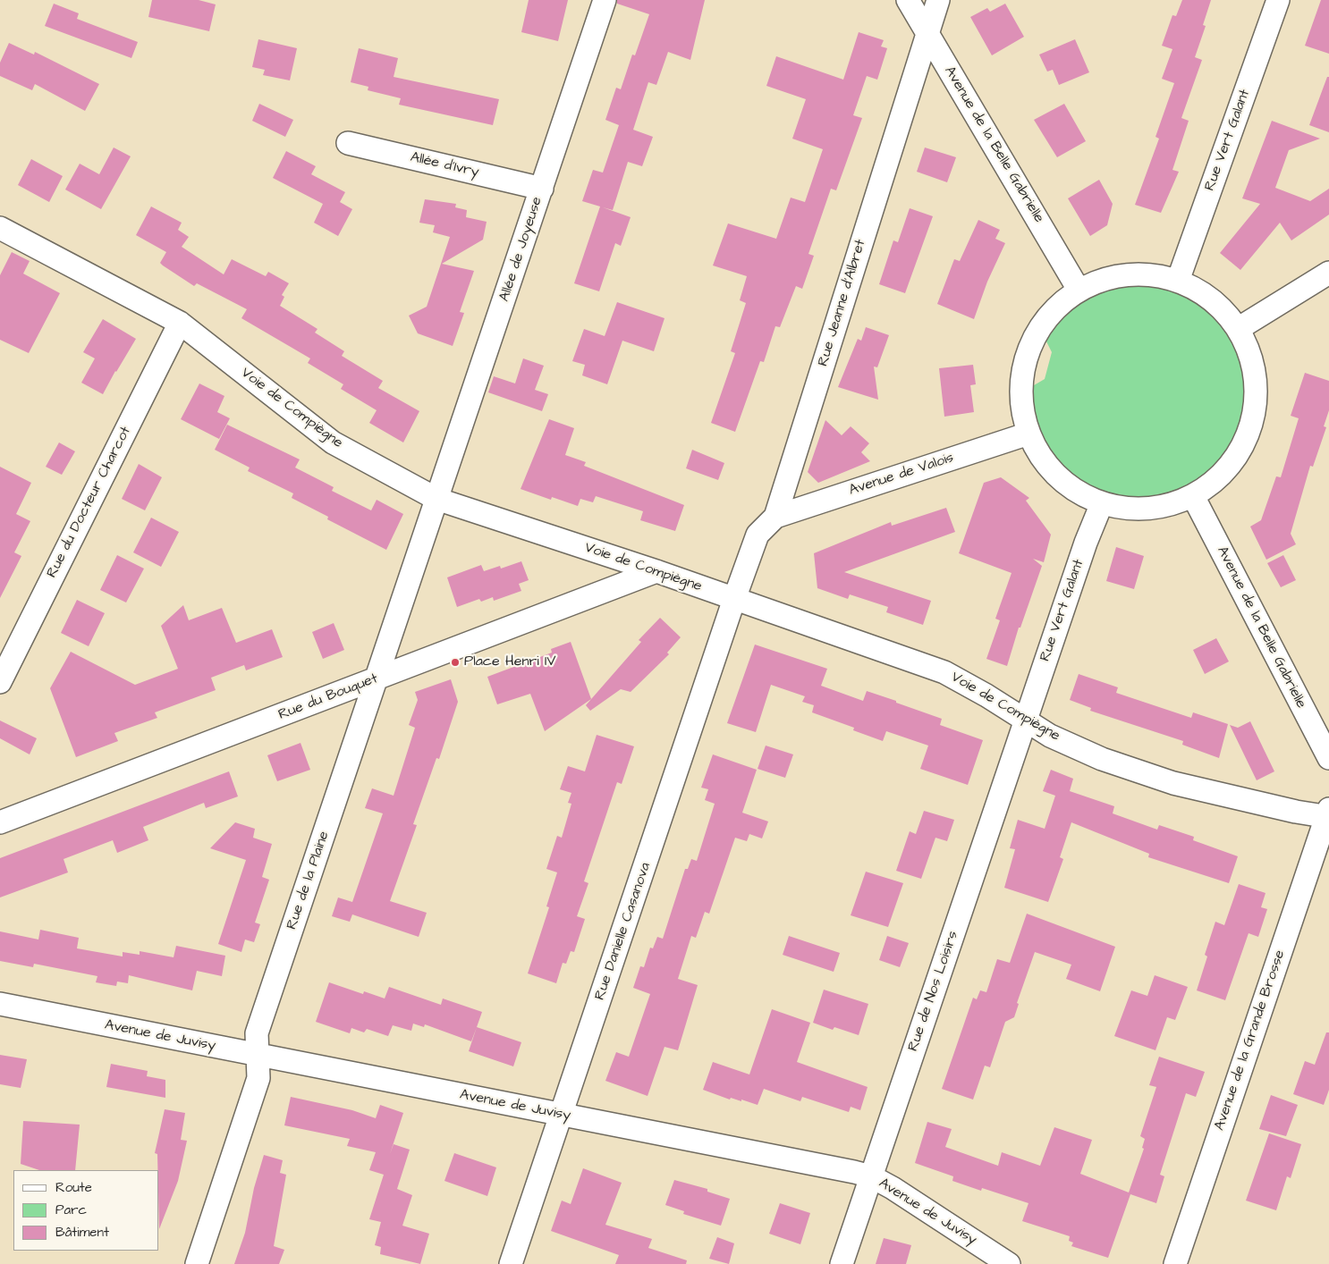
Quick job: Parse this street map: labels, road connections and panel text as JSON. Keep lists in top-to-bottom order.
{
  "streets": {
    "street": [
      "Rue Vert Galant",
      "Avenue de la Belle Gabrielle",
      "Allée d'Ivry",
      "Allée de Joyeuse",
      "Rue Jeanne d'Albret",
      "Voie de Compiègne",
      "Avenue de Valois",
      "Rue du Docteur Charcot",
      "Rue du Bouquet",
      "Rue de la Plaine",
      "Rue Danielle Casanova",
      "Rue de Nos Loisirs",
      "Avenue de Juvisy",
      "Avenue de la Grande Brosse"
    ]
  },
  "crossings": [
    ["Rue Vert Galant", "Voie de Compiègne"],
    ["Rue Vert Galant", "Rue de Nos Loisirs"],
    ["Avenue de la Belle Gabrielle", "Rue Jeanne d'Albret"],
    ["Allée d'Ivry", "Allée de Joyeuse"],
    ["Allée de Joyeuse", "Voie de Compiègne"],
    ["Allée de Joyeuse", "Rue de la Plaine"],
    ["Rue Jeanne d'Albret", "Voie de Compiègne"],
    ["Rue Jeanne d'Albret", "Avenue de Valois"],
    ["Rue Jeanne d'Albret", "Rue Danielle Casanova"],
    ["Voie de Compiègne", "Rue du Docteur Charcot"],
    ["Voie de Compiègne", "Rue du Bouquet"],
    ["Voie de Compiègne", "Rue de la Plaine"],
    ["Voie de Compiègne", "Rue Danielle Casanova"],
    ["Voie de Compiègne", "Rue de Nos Loisirs"],
    ["Voie de Compiègne", "Avenue de la Grande Brosse"],
    ["Rue du Bouquet", "Rue de la Plaine"],
    ["Rue de la Plaine", "Avenue de Juvisy"],
    ["Rue Danielle Casanova", "Avenue de Juvisy"],
    ["Rue de Nos Loisirs", "Avenue de Juvisy"]
  ],
  "places": ["Place Henri IV"],
  "legend": ["Route", "Parc", "Bâtiment"]
}
